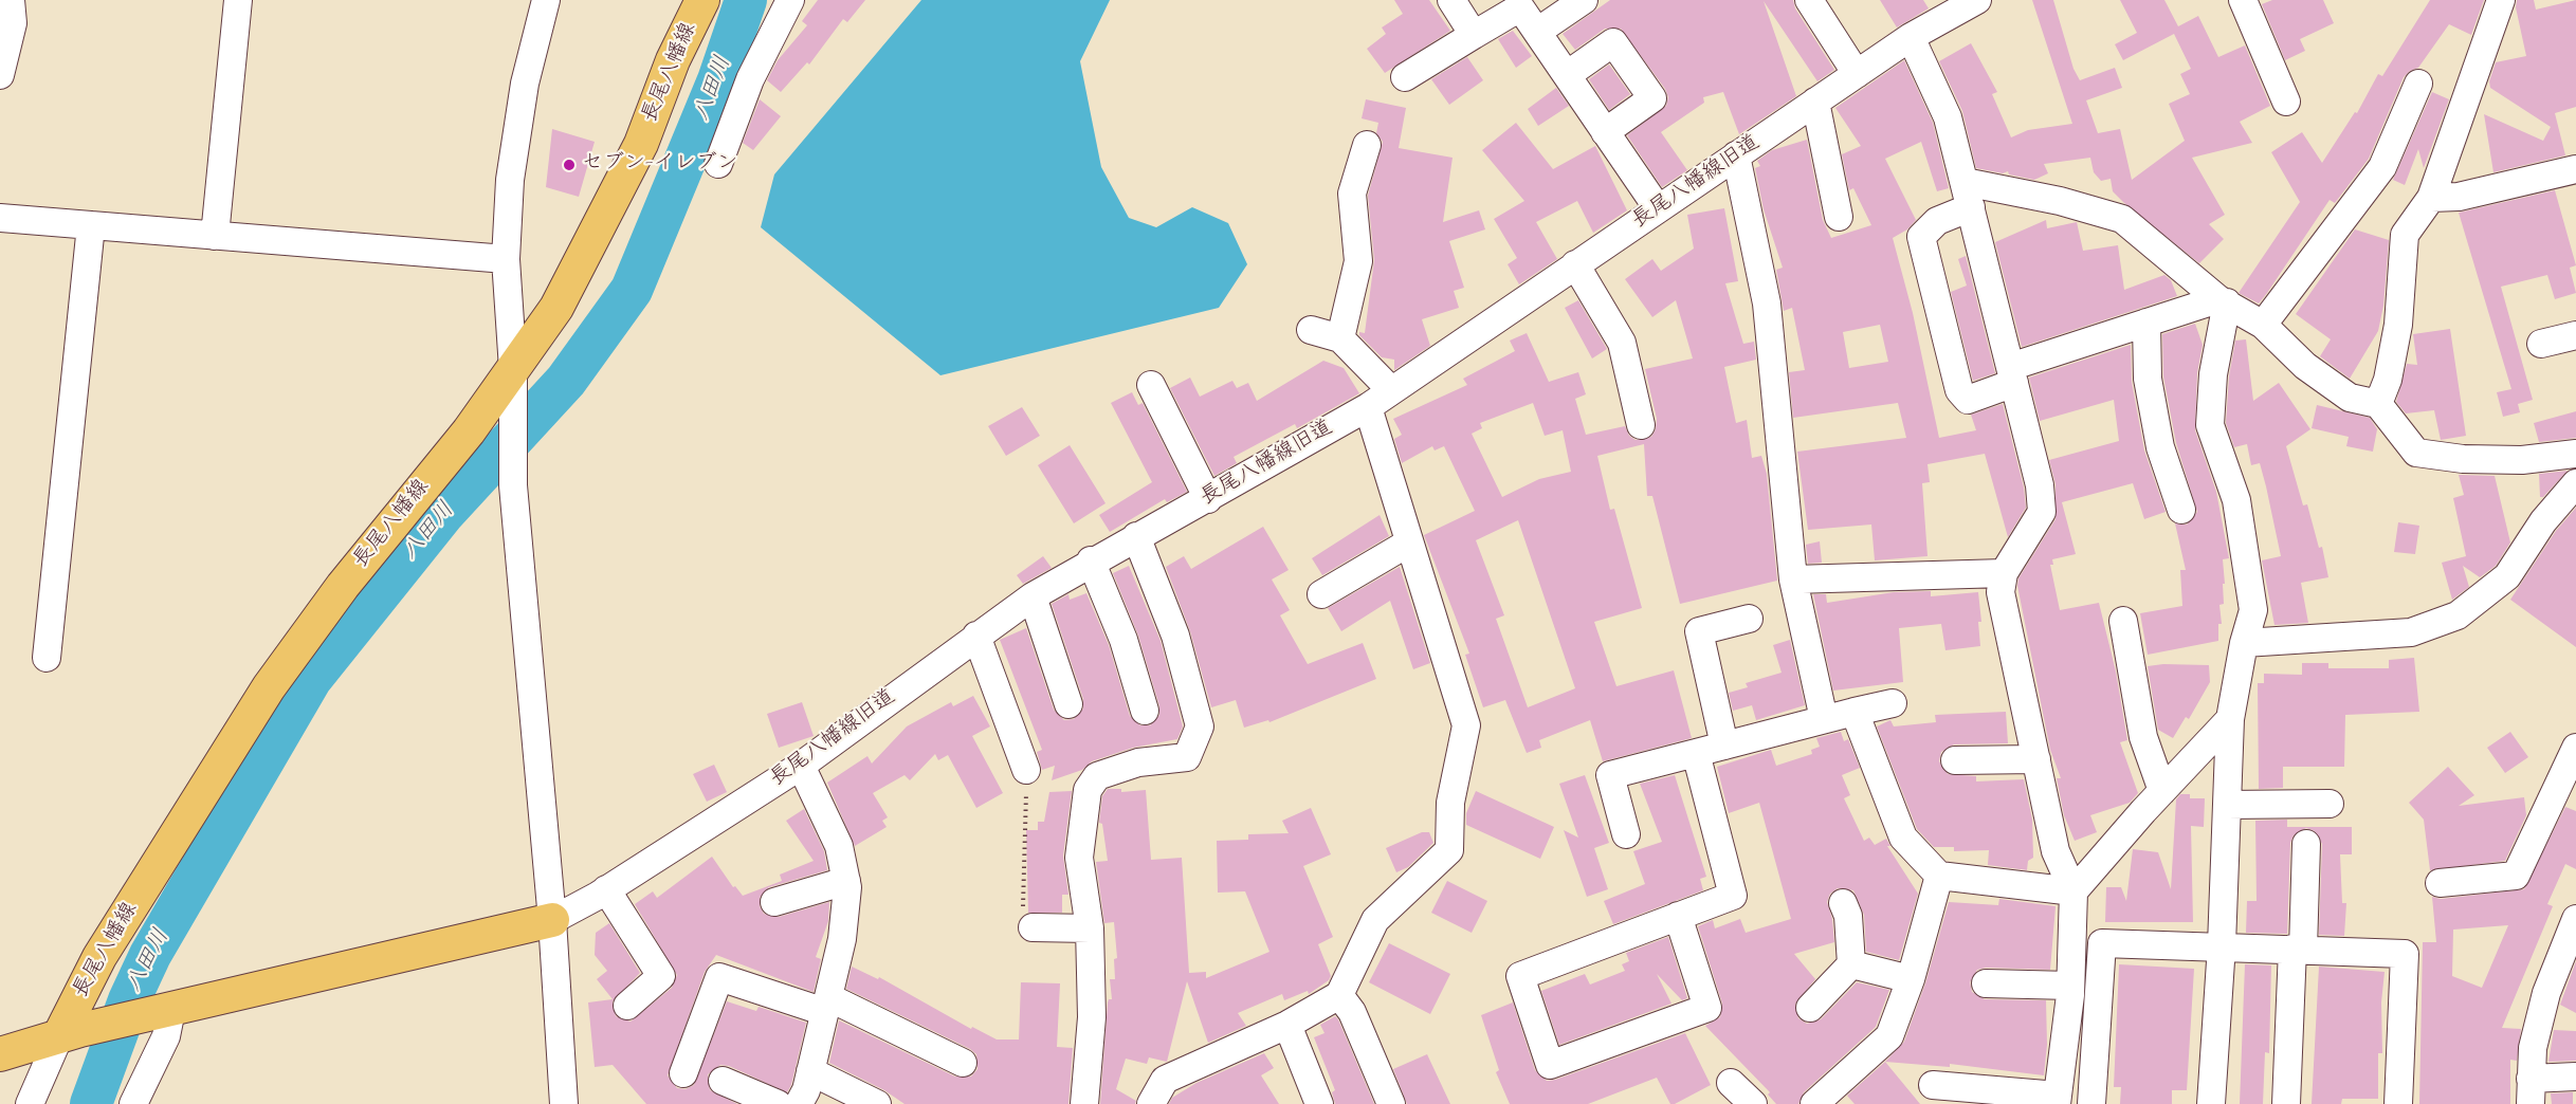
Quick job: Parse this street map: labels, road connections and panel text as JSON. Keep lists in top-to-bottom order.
{
  "streets": {
    "main road": ["長尾八幡線"],
    "street": ["長尾八幡線旧道"]
  },
  "crossings": [
    ["長尾八幡線", "長尾八幡線旧道"]
  ],
  "water": ["八田川"],
  "places": ["セブン-イレブン"]
}
